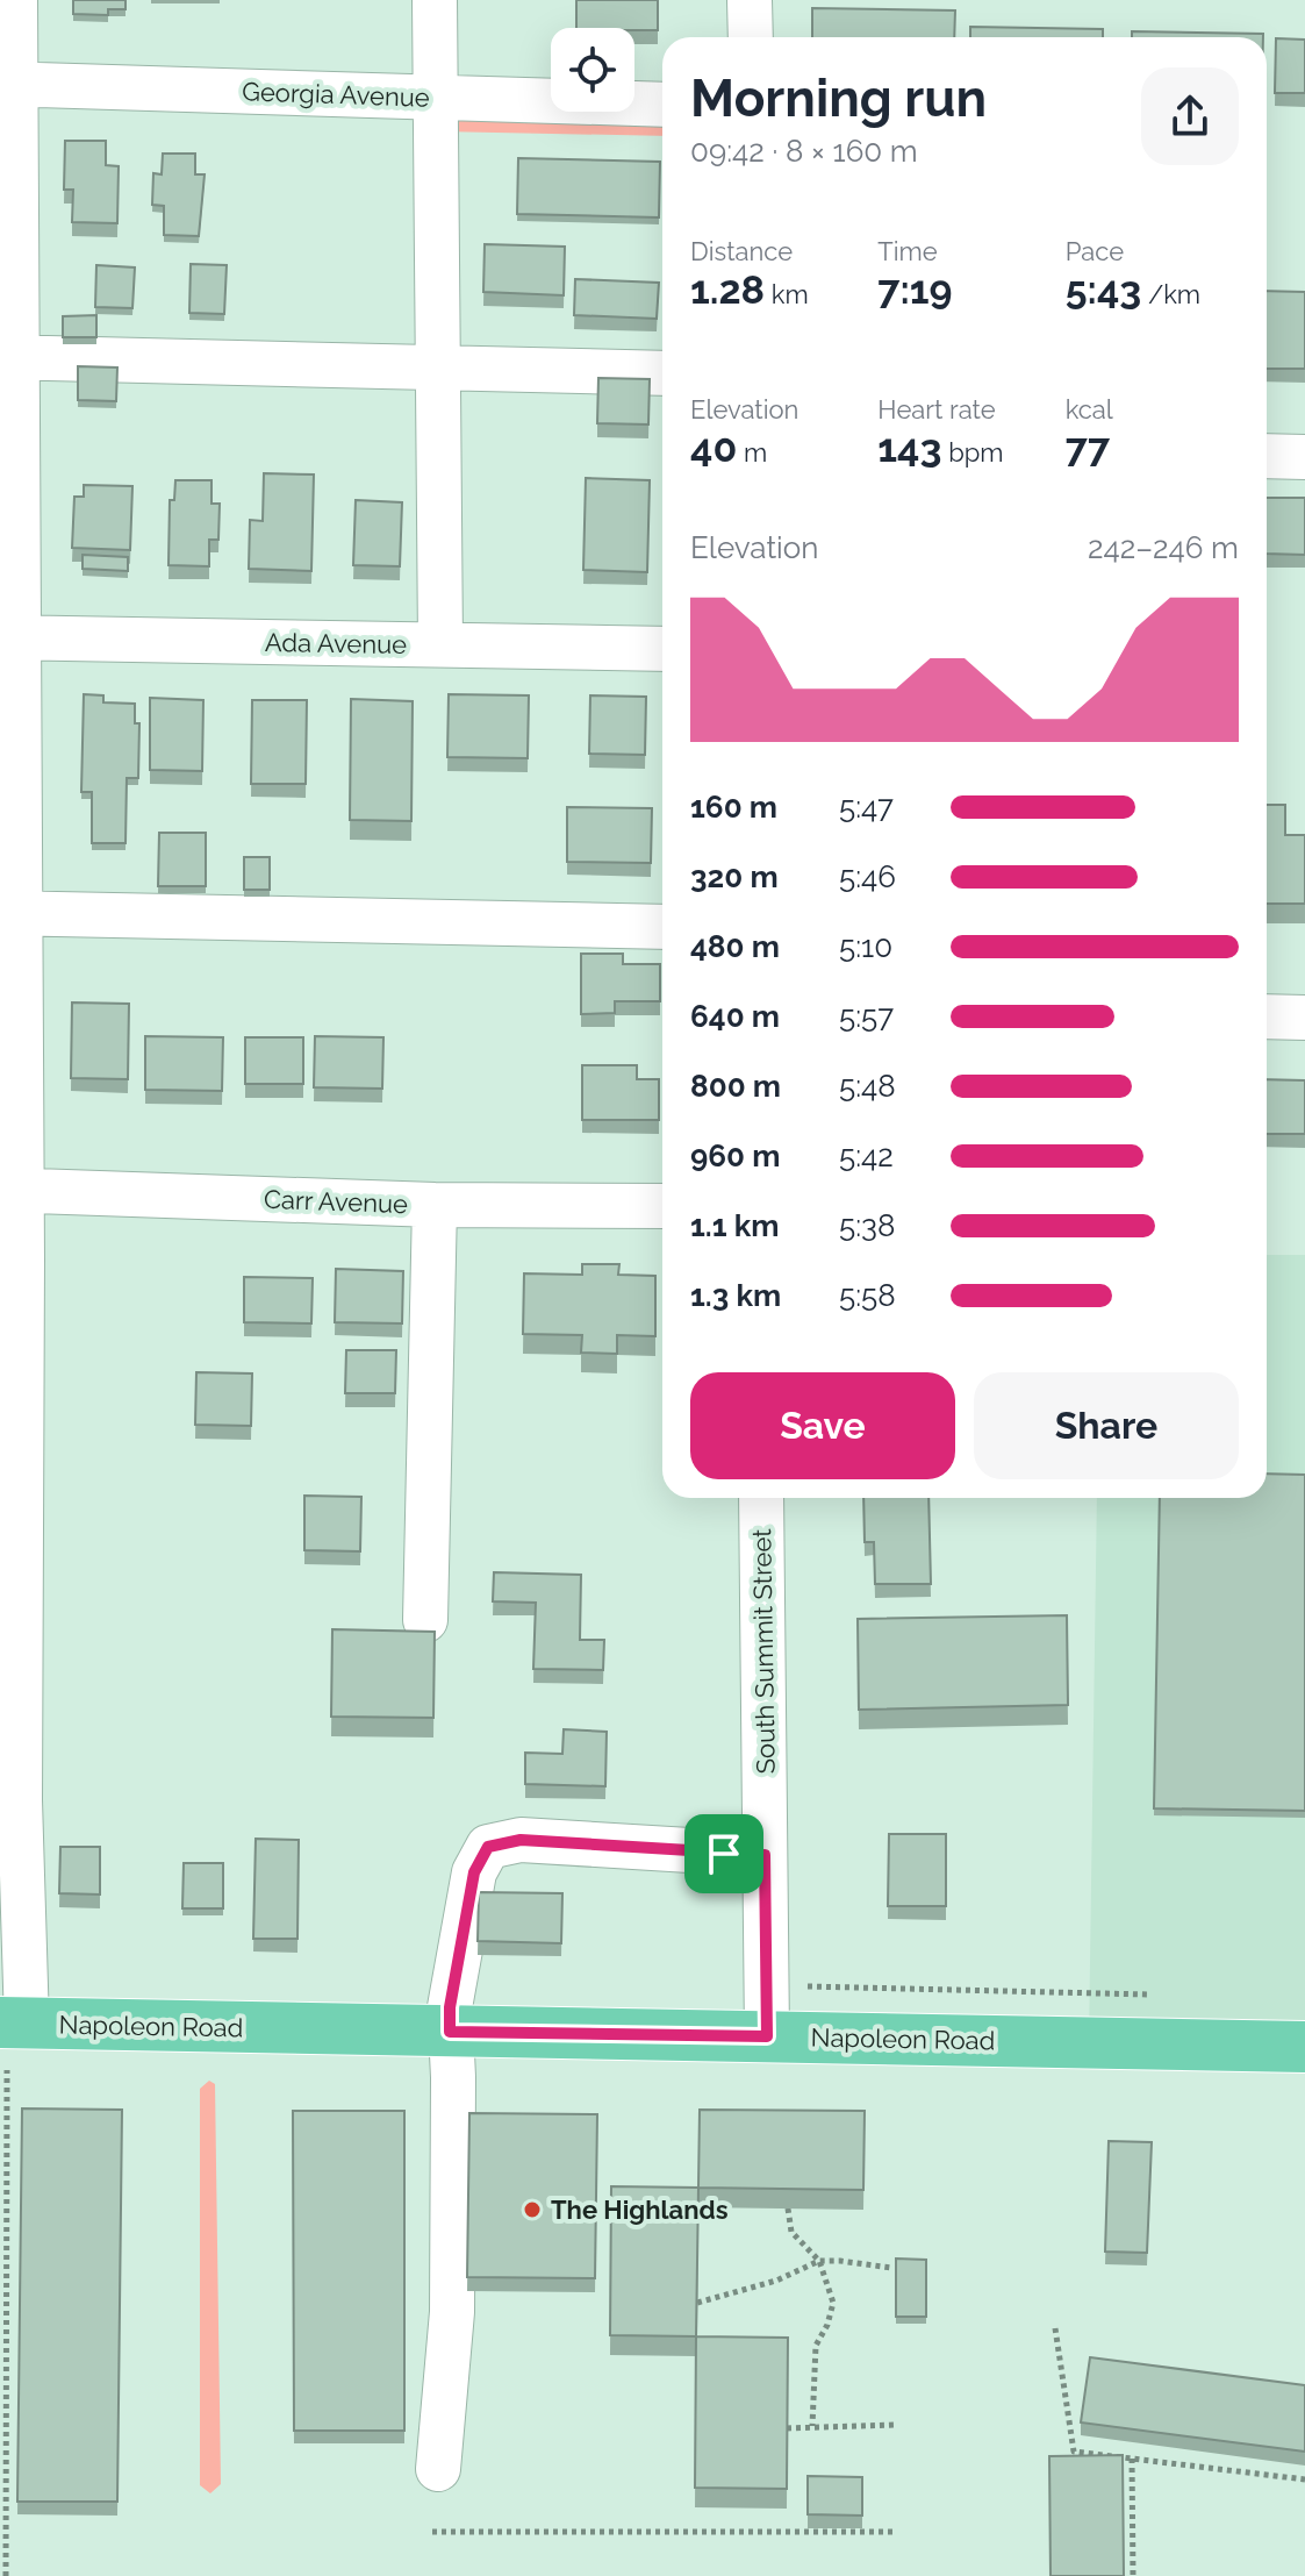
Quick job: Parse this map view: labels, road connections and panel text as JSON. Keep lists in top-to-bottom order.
{
  "streets": {
    "main road": ["Napoleon Road"],
    "street": [
      "Georgia Avenue",
      "Ada Avenue",
      "Carr Avenue",
      "South Summit Street"
    ]
  },
  "crossings": [
    ["South Summit Street", "Napoleon Road"]
  ],
  "places": ["The Highlands"],
  "page": {
    "heading": ["Morning run", "09:42 · 8 × 160 m"],
    "stats": [
      ["Distance", "1.28 km"],
      ["Time", "7:19"],
      ["Pace", "5:43 /km"],
      ["Elevation", "40 m"],
      ["Heart rate", "143 bpm"],
      ["kcal", "77"]
    ],
    "chart": ["Elevation", "242–246 m"],
    "list": [
      {
        "name": "160 m",
        "note": "5:47"
      },
      {
        "name": "320 m",
        "note": "5:46"
      },
      {
        "name": "480 m",
        "note": "5:10"
      },
      {
        "name": "640 m",
        "note": "5:57"
      },
      {
        "name": "800 m",
        "note": "5:48"
      },
      {
        "name": "960 m",
        "note": "5:42"
      },
      {
        "name": "1.1 km",
        "note": "5:38"
      },
      {
        "name": "1.3 km",
        "note": "5:58"
      }
    ],
    "buttons": ["Save", "Share"]
  }
}
